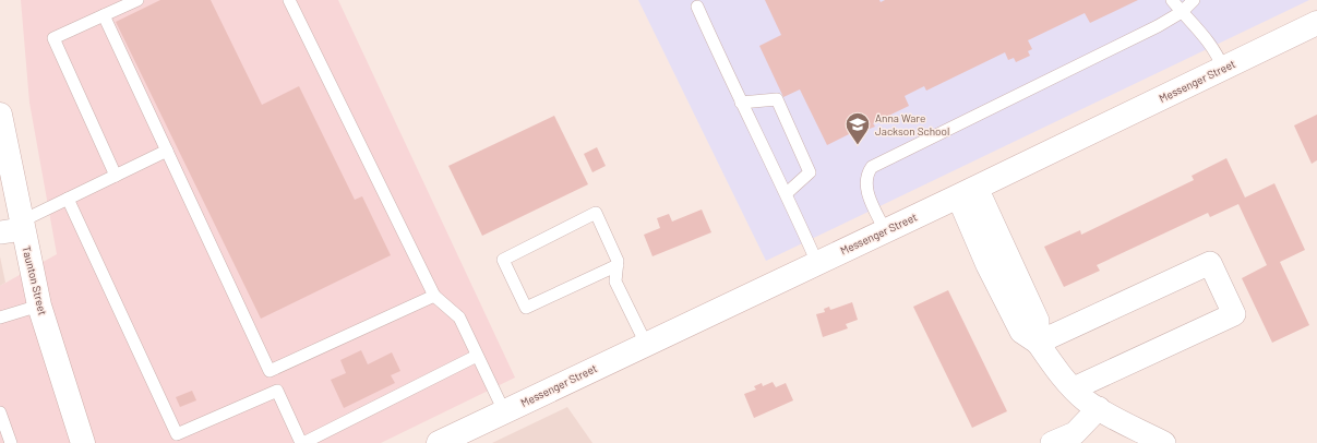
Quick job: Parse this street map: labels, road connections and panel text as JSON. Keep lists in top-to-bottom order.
{
  "streets": {
    "main road": ["Messenger Street", "Taunton Street"]
  },
  "places": {
    "school or university": ["Anna Ware Jackson School"]
  }
}
